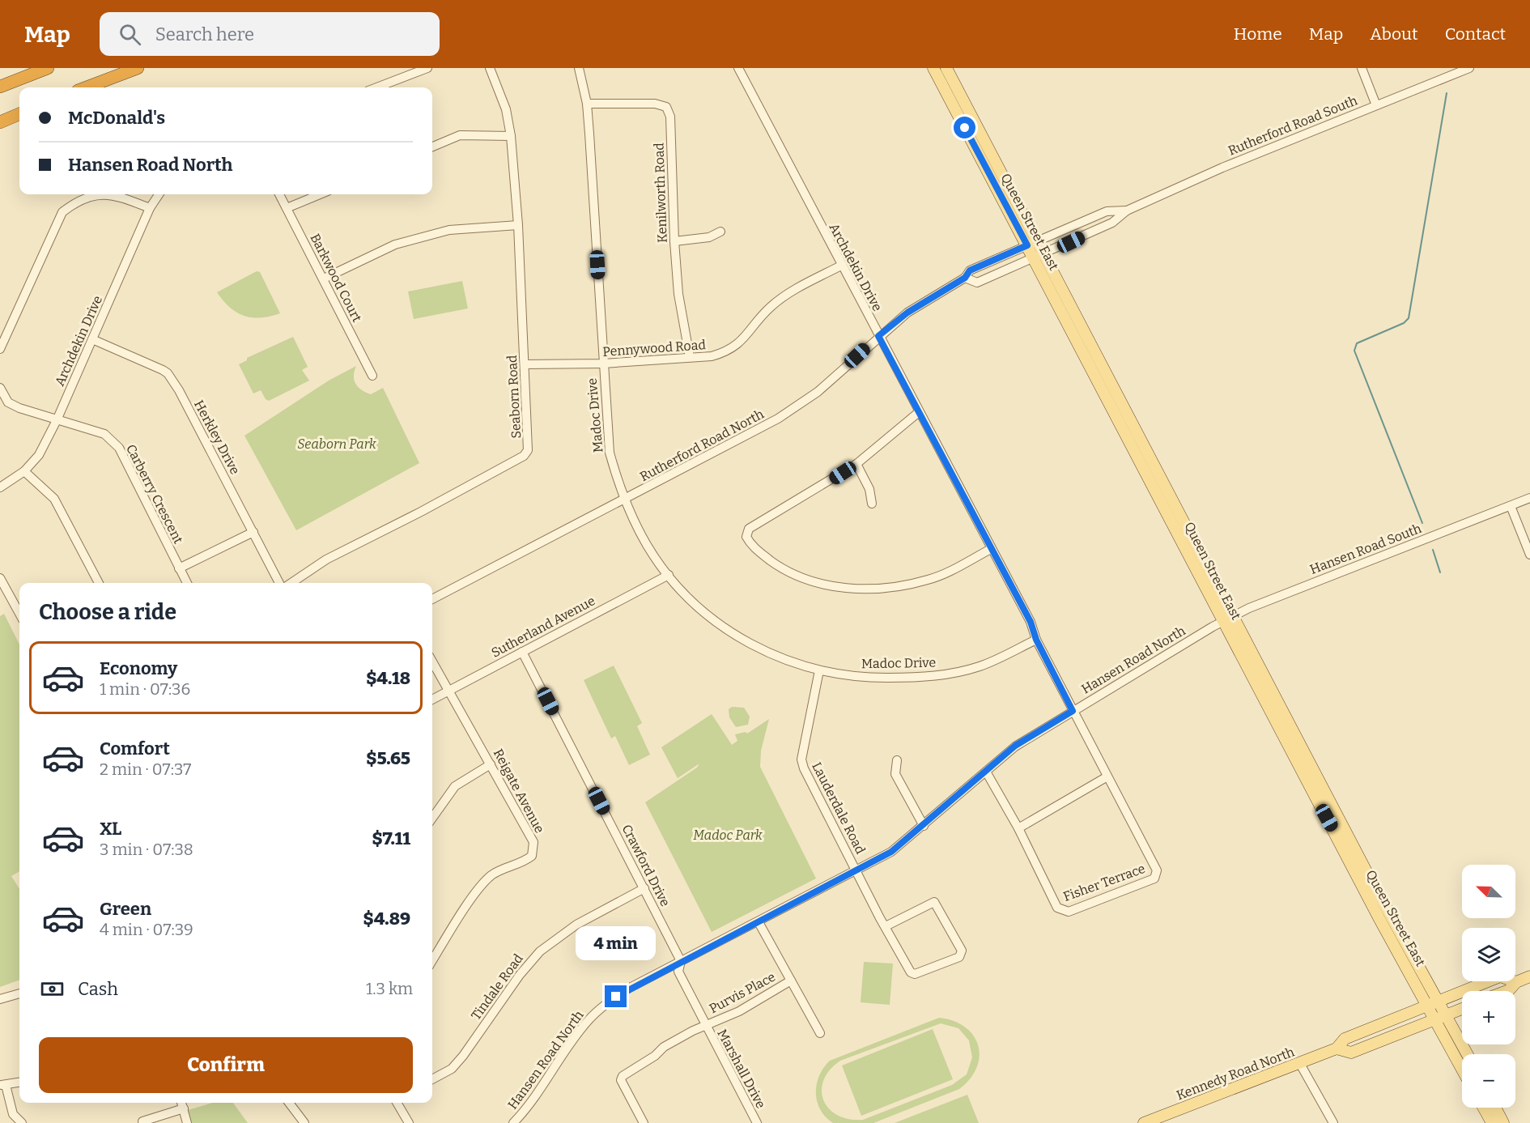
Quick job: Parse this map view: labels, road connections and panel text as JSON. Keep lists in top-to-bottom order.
{
  "streets": {
    "main road": ["Queen Street East", "Kennedy Road North"],
    "street": [
      "Rutherford Road South",
      "Kenilworth Road",
      "Archdekin Drive",
      "Barkwood Court",
      "Pennywood Road",
      "Seaborn Road",
      "Madoc Drive",
      "Herkley Drive",
      "Rutherford Road North",
      "Carberry Crescent",
      "Hansen Road South",
      "Sutherland Avenue",
      "Hansen Road North",
      "Reigate Avenue",
      "Lauderdale Road",
      "Crawford Drive",
      "Fisher Terrace",
      "Tindale Road",
      "Purvis Place",
      "Marshall Drive"
    ]
  },
  "crossings": [
    ["Rutherford Road South", "Queen Street East"],
    ["Rutherford Road South", "Rutherford Road North"],
    ["Kenilworth Road", "Pennywood Road"],
    ["Kenilworth Road", "Madoc Drive"],
    ["Queen Street East", "Hansen Road South"],
    ["Queen Street East", "Kennedy Road North"],
    ["Archdekin Drive", "Pennywood Road"],
    ["Archdekin Drive", "Madoc Drive"],
    ["Archdekin Drive", "Herkley Drive"],
    ["Archdekin Drive", "Rutherford Road North"],
    ["Archdekin Drive", "Carberry Crescent"],
    ["Archdekin Drive", "Hansen Road North"],
    ["Archdekin Drive", "Fisher Terrace"],
    ["Pennywood Road", "Seaborn Road"],
    ["Pennywood Road", "Madoc Drive"],
    ["Madoc Drive", "Rutherford Road North"],
    ["Madoc Drive", "Sutherland Avenue"],
    ["Madoc Drive", "Lauderdale Road"],
    ["Hansen Road South", "Hansen Road North"],
    ["Sutherland Avenue", "Reigate Avenue"],
    ["Sutherland Avenue", "Crawford Drive"],
    ["Hansen Road North", "Lauderdale Road"],
    ["Hansen Road North", "Crawford Drive"],
    ["Hansen Road North", "Fisher Terrace"],
    ["Hansen Road North", "Purvis Place"],
    ["Hansen Road North", "Marshall Drive"],
    ["Crawford Drive", "Tindale Road"],
    ["Crawford Drive", "Marshall Drive"],
    ["Purvis Place", "Marshall Drive"]
  ],
  "parks": ["Seaborn Park", "Madoc Park"],
  "north": "top left",
  "page": {
    "header": "Map",
    "search": "Search here",
    "nav": [
      "Home",
      "Map",
      "About",
      "Contact"
    ],
    "banner": ["McDonald's", "Hansen Road North"],
    "heading": "Choose a ride",
    "list": [
      {
        "name": "Economy",
        "note": "1 min · 07:36",
        "value": "$4.18"
      },
      {
        "name": "Comfort",
        "note": "2 min · 07:37",
        "value": "$5.65"
      },
      {
        "name": "XL",
        "note": "3 min · 07:38",
        "value": "$7.11"
      },
      {
        "name": "Green",
        "note": "4 min · 07:39",
        "value": "$4.89"
      }
    ],
    "map_buttons": ["+", "−"],
    "bubble": "4 min",
    "pay": ["Cash", "1.3 km"],
    "buttons": "Confirm"
  }
}
